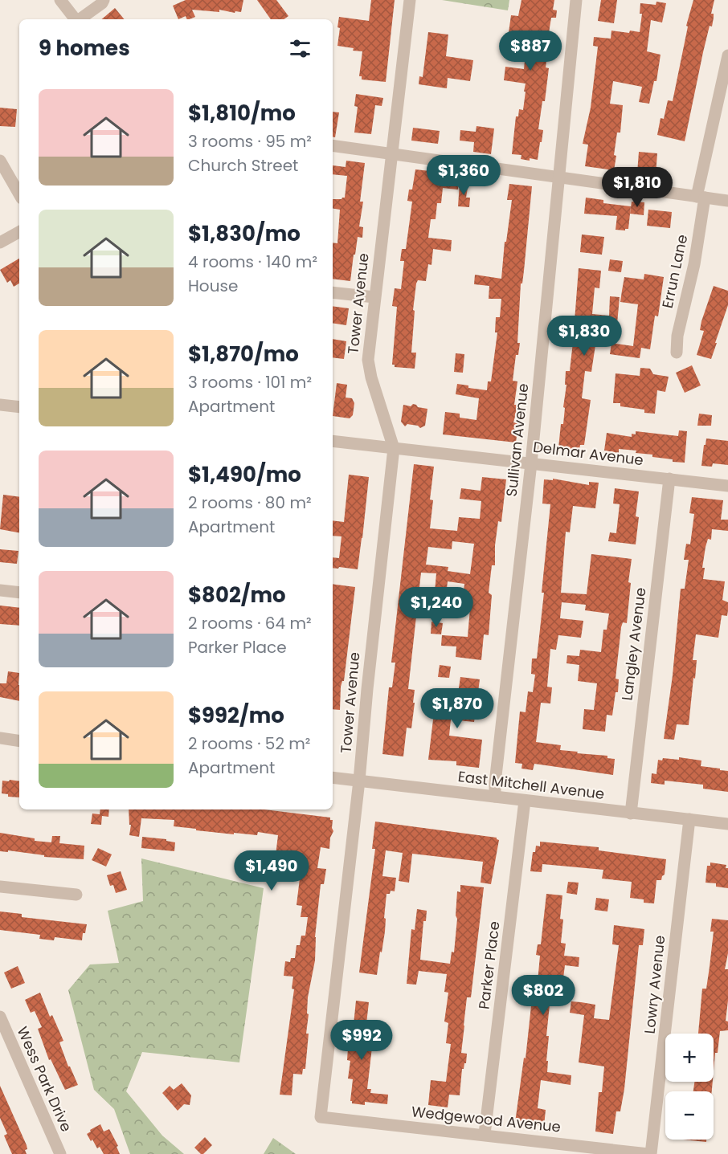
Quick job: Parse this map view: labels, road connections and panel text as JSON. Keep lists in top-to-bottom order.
{
  "streets": {
    "street": [
      "Errun Lane",
      "Tower Avenue",
      "Sullivan Avenue",
      "Delmar Avenue",
      "Langley Avenue",
      "East Mitchell Avenue",
      "Parker Place",
      "Lowry Avenue",
      "Wess Park Drive",
      "Wedgewood Avenue"
    ]
  },
  "crossings": [
    ["Tower Avenue", "Delmar Avenue"],
    ["Tower Avenue", "East Mitchell Avenue"],
    ["Tower Avenue", "Wedgewood Avenue"],
    ["Sullivan Avenue", "Delmar Avenue"],
    ["Sullivan Avenue", "East Mitchell Avenue"],
    ["Delmar Avenue", "Langley Avenue"],
    ["Langley Avenue", "East Mitchell Avenue"],
    ["East Mitchell Avenue", "Parker Place"],
    ["East Mitchell Avenue", "Lowry Avenue"],
    ["Parker Place", "Wedgewood Avenue"],
    ["Lowry Avenue", "Wedgewood Avenue"]
  ],
  "page": {
    "heading": "9 homes",
    "price": [
      "$887",
      "$1,360",
      "$1,810",
      "$1,830",
      "$1,240",
      "$1,870",
      "$1,490",
      "$802",
      "$992"
    ],
    "list": [
      {
        "name": "$1,810/mo",
        "note": "3 rooms · 95 m² · Church Street"
      },
      {
        "name": "$1,830/mo",
        "note": "4 rooms · 140 m² · House"
      },
      {
        "name": "$1,870/mo",
        "note": "3 rooms · 101 m² · Apartment"
      },
      {
        "name": "$1,490/mo",
        "note": "2 rooms · 80 m² · Apartment"
      },
      {
        "name": "$802/mo",
        "note": "2 rooms · 64 m² · Parker Place"
      },
      {
        "name": "$992/mo",
        "note": "2 rooms · 52 m² · Apartment"
      }
    ],
    "map_buttons": ["+", "−"]
  }
}
